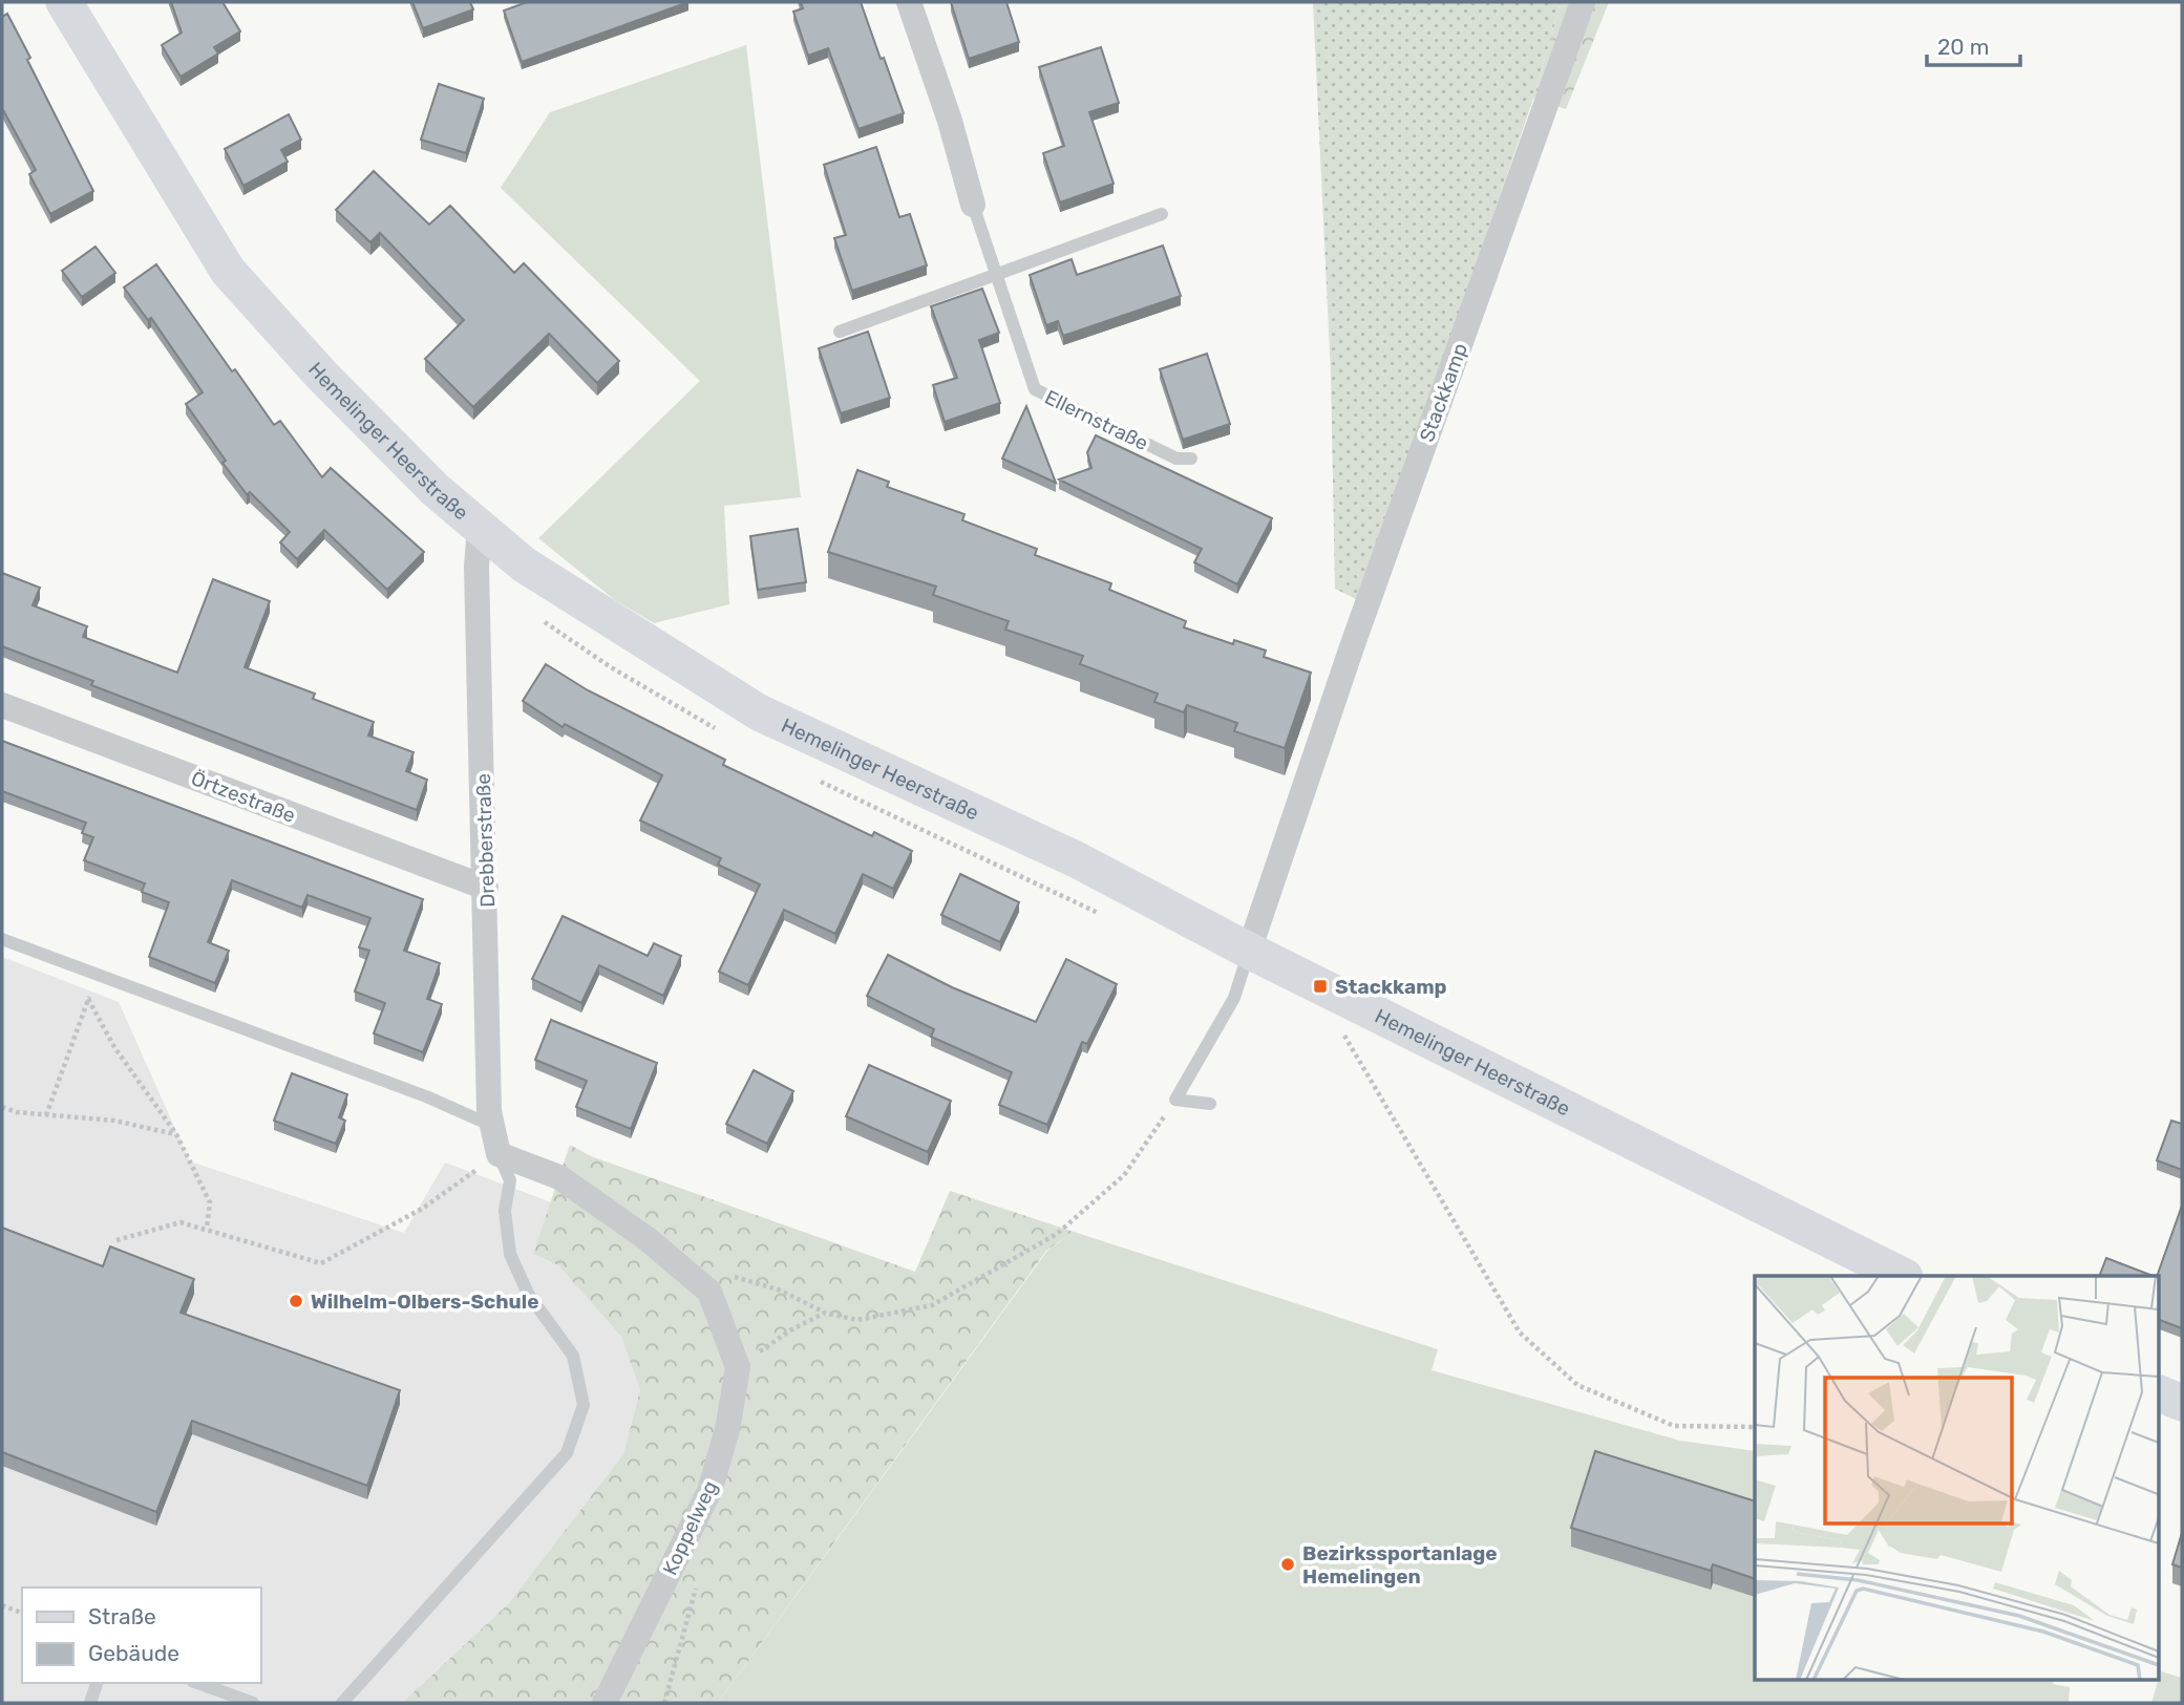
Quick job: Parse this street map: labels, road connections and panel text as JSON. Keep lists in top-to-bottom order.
{
  "streets": {
    "main road": ["Hemelinger Heerstraße"],
    "street": [
      "Stackkamp",
      "Ellernstraße",
      "Örtzestraße",
      "Drebberstraße",
      "Koppelweg"
    ]
  },
  "crossings": [
    ["Stackkamp", "Hemelinger Heerstraße"],
    ["Hemelinger Heerstraße", "Drebberstraße"],
    ["Örtzestraße", "Drebberstraße"]
  ],
  "places": {
    "transit": ["Stackkamp"],
    "other": ["Wilhelm-Olbers-Schule", "Bezirkssportanlage Hemelingen"]
  },
  "legend": ["Straße", "Gebäude"],
  "scale_bar": "20 m"
}
